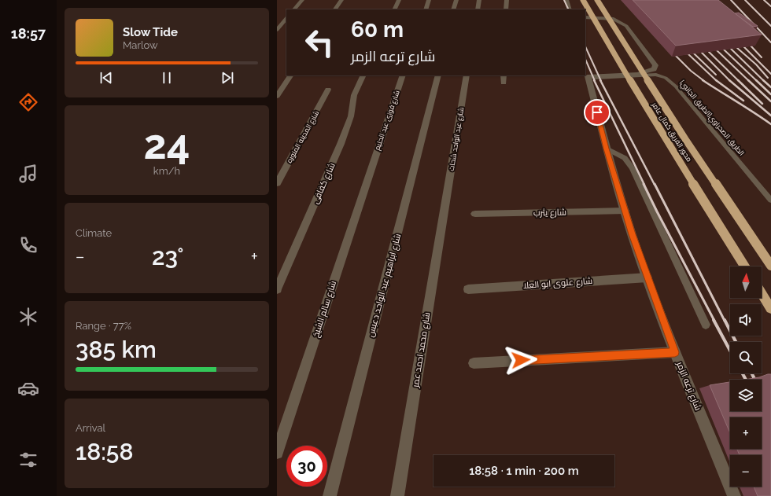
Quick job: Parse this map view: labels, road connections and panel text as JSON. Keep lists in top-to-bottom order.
{
  "streets": {
    "highway": ["محور الفريق كمال عامر"],
    "street": [
      "شارع فوزى عبد الحليم",
      "شارع المدينه المنوره",
      "شارع عبد الواحد شحات",
      "شارع كفافى",
      "شارع يثرب",
      "شارع علوى ابو العلا",
      "شارع ابراهيم عبد الواحد دعبس",
      "شارع سالم الشيخ",
      "شارع محمد احمد عمر",
      "شارع ترعه الزمر"
    ],
    "lane": ["الطريق الصحراوي[الطريق الجانبي]"]
  },
  "crossings": [
    ["الطريق الصحراوي[الطريق الجانبي]", "شارع ترعه الزمر"],
    ["شارع فوزى عبد الحليم", "شارع سالم الشيخ"],
    ["شارع عبد الواحد شحات", "شارع محمد احمد عمر"],
    ["شارع يثرب", "شارع ترعه الزمر"],
    ["شارع علوى ابو العلا", "شارع ترعه الزمر"]
  ],
  "north": "top",
  "page": {
    "tabs": "18:57",
    "turn": ["60 m", "شارع ترعه الزمر"],
    "song": ["Slow Tide", "Marlow"],
    "tile": [
      ["24", "km/h"],
      "Climate",
      ["Range · 77%", "385 km"],
      ["Arrival", "18:58"]
    ],
    "heat": ["−", "23°", "+"],
    "map_buttons": ["+", "−"],
    "limit": "30",
    "trip": "18:58 · 1 min · 200 m"
  }
}
